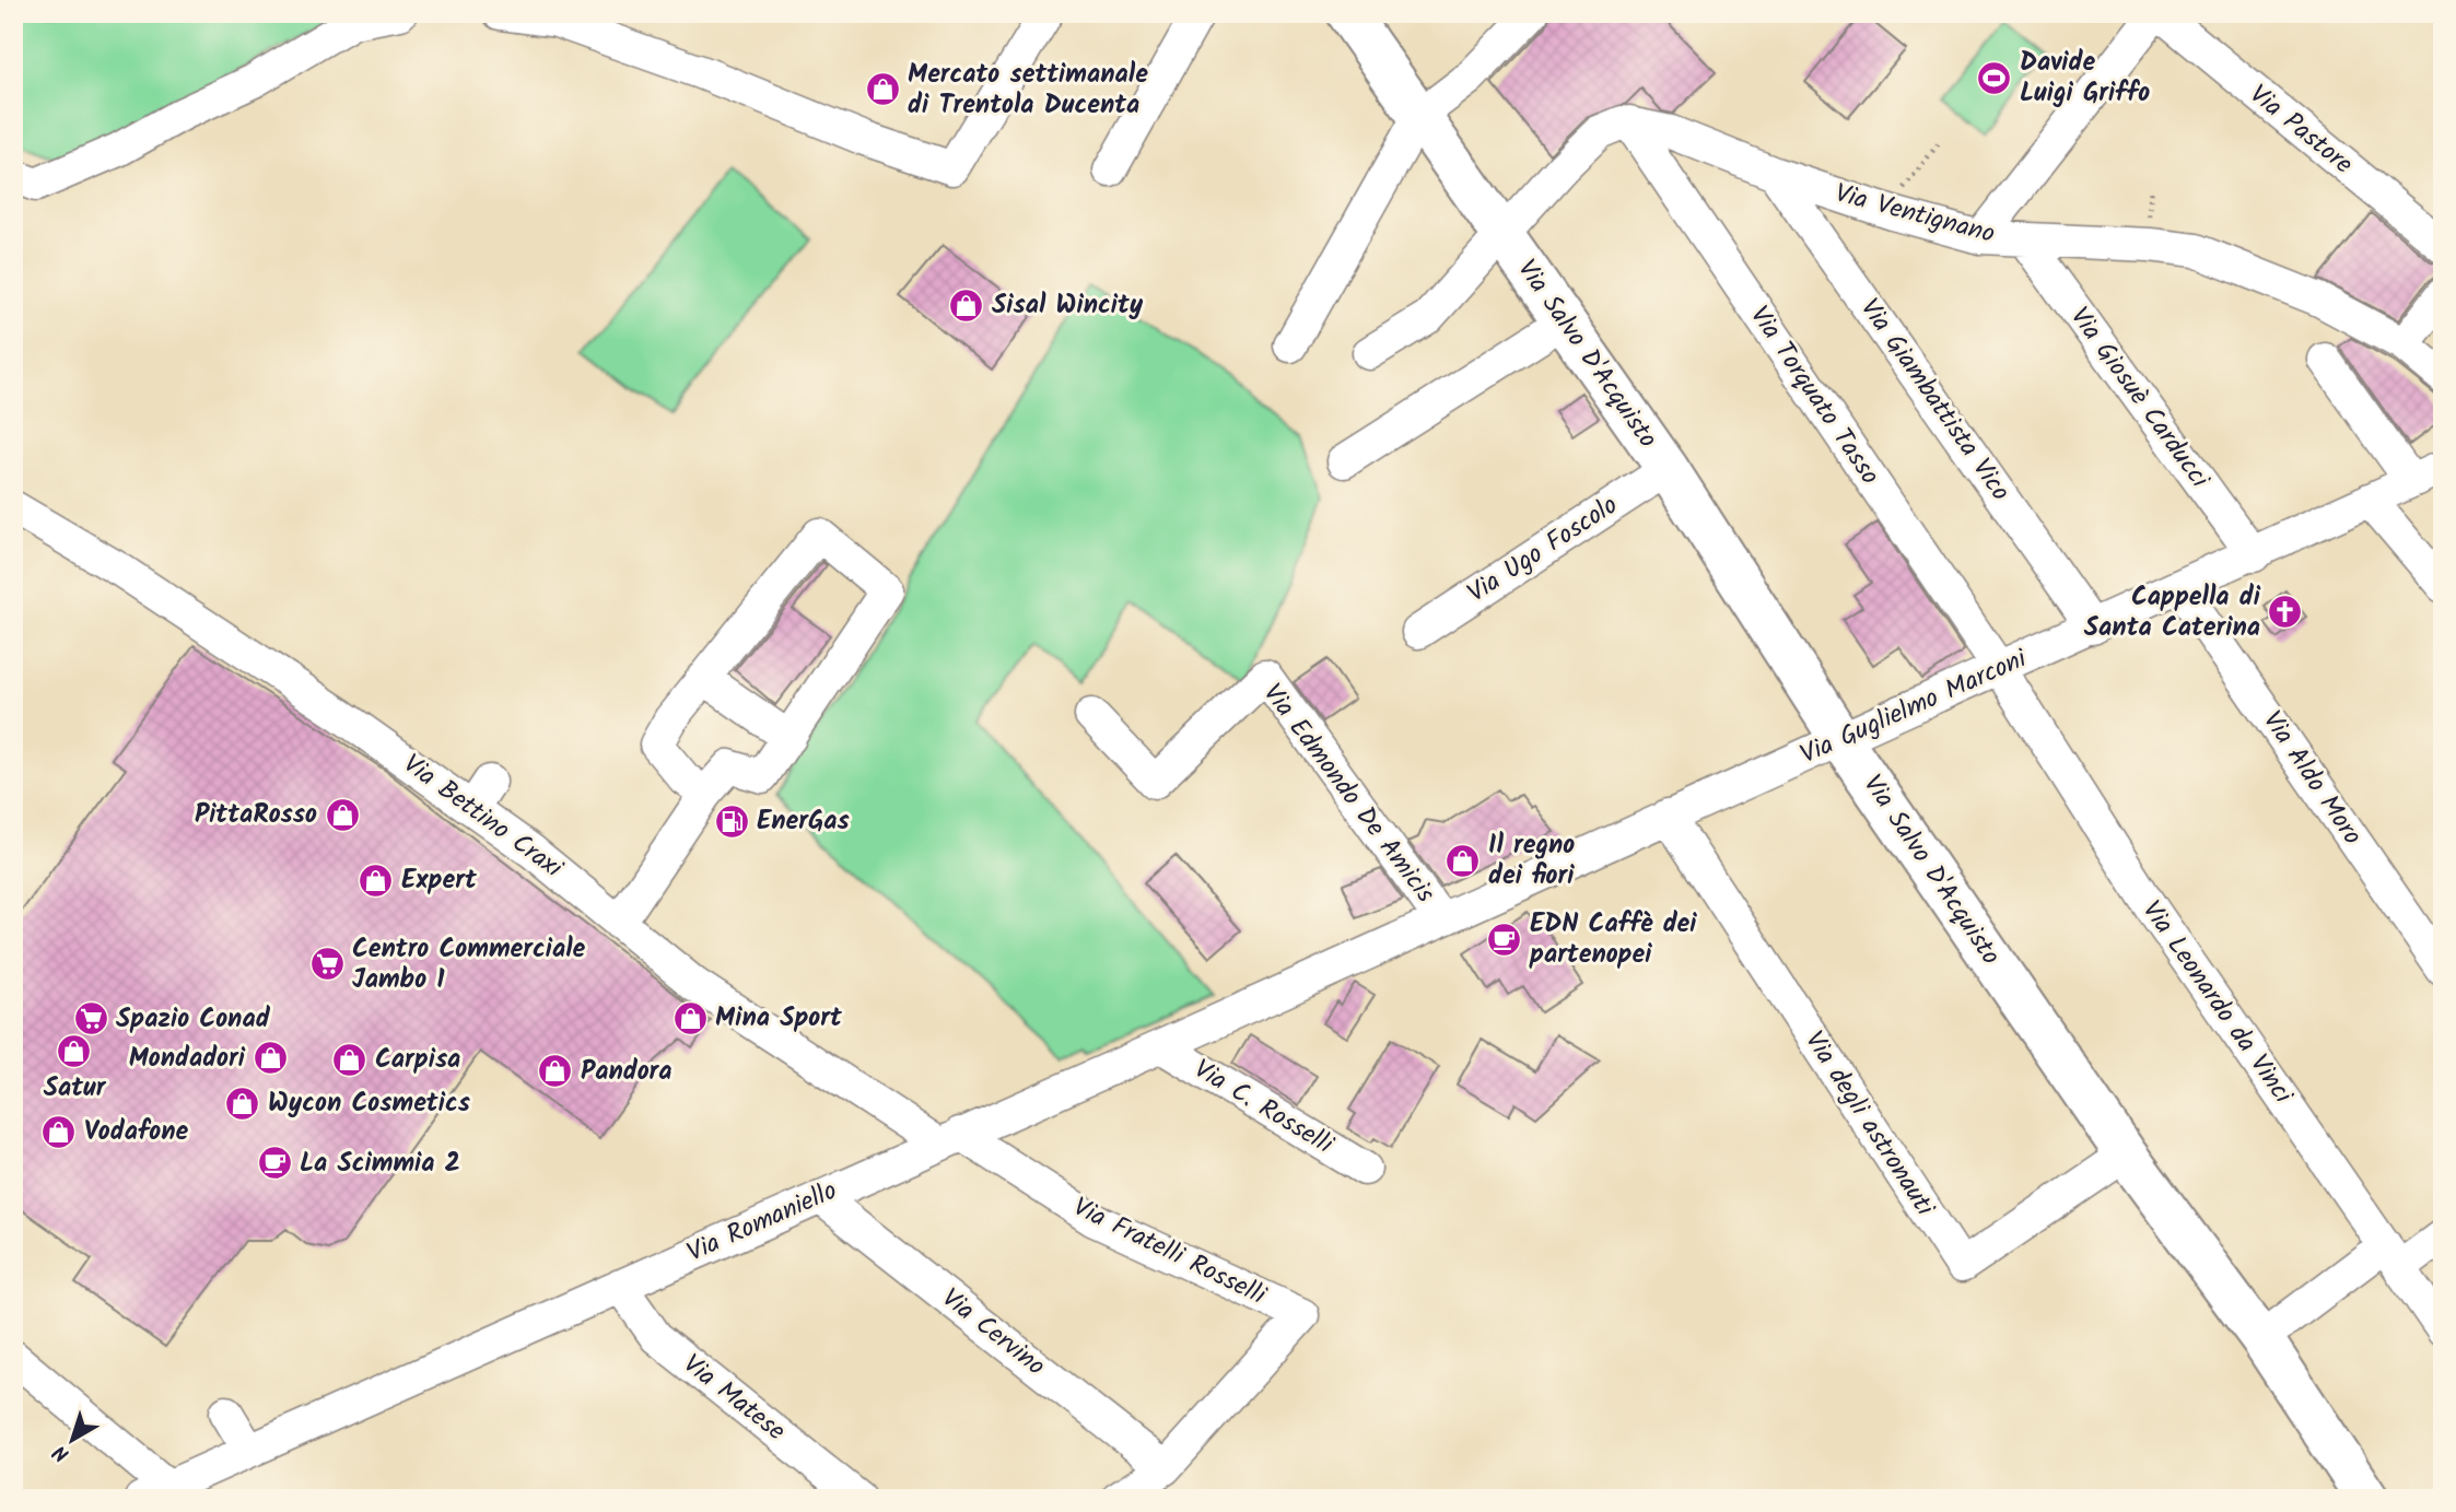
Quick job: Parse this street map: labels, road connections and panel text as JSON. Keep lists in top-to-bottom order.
{
  "streets": {
    "main road": ["Via Salvo D'Acquisto"],
    "street": [
      "Via Pastore",
      "Via Ventignano",
      "Via Torquato Tasso",
      "Via Giosuè Carducci",
      "Via Giambattista Vico",
      "Via Ugo Foscolo",
      "Via Guglielmo Marconi",
      "Via Aldo Moro",
      "Via Edmondo De Amicis",
      "Via Bettino Craxi",
      "Via Leonardo da Vinci",
      "Via C. Rosselli",
      "Via degli astronauti",
      "Via Romaniello",
      "Via Fratelli Rosselli",
      "Via Cervino",
      "Via Matese"
    ]
  },
  "crossings": [
    ["Via Ventignano", "Via Torquato Tasso"],
    ["Via Ventignano", "Via Giosuè Carducci"],
    ["Via Ventignano", "Via Giambattista Vico"],
    ["Via Salvo D'Acquisto", "Via Ugo Foscolo"],
    ["Via Salvo D'Acquisto", "Via Guglielmo Marconi"],
    ["Via Salvo D'Acquisto", "Via degli astronauti"],
    ["Via Torquato Tasso", "Via Guglielmo Marconi"],
    ["Via Torquato Tasso", "Via Leonardo da Vinci"],
    ["Via Giosuè Carducci", "Via Guglielmo Marconi"],
    ["Via Giambattista Vico", "Via Guglielmo Marconi"],
    ["Via Guglielmo Marconi", "Via Aldo Moro"],
    ["Via Guglielmo Marconi", "Via Edmondo De Amicis"],
    ["Via Guglielmo Marconi", "Via Leonardo da Vinci"],
    ["Via Guglielmo Marconi", "Via degli astronauti"],
    ["Via Guglielmo Marconi", "Via Romaniello"],
    ["Via Bettino Craxi", "Via Romaniello"],
    ["Via Bettino Craxi", "Via Fratelli Rosselli"],
    ["Via C. Rosselli", "Via Romaniello"],
    ["Via Romaniello", "Via Fratelli Rosselli"],
    ["Via Romaniello", "Via Cervino"],
    ["Via Romaniello", "Via Matese"],
    ["Via Fratelli Rosselli", "Via Cervino"]
  ],
  "places": {
    "sports": ["Davide Luigi Griffo"],
    "shop": [
      "Mercato settimanale di Trentola Ducenta",
      "Sisal Wincity",
      "PittaRosso",
      "Il regno dei fiori",
      "Expert",
      "Mina Sport",
      "Satur",
      "Mondadori",
      "Carpisa",
      "Pandora",
      "Wycon Cosmetics",
      "Vodafone"
    ],
    "church": ["Cappella di Santa Caterina"],
    "fuel station": ["EnerGas"],
    "cafe": ["EDN Caffè dei partenopei", "La Scimmia 2"],
    "supermarket": ["Centro Commerciale Jambo 1", "Spazio Conad"]
  },
  "north": "bottom left"
}
